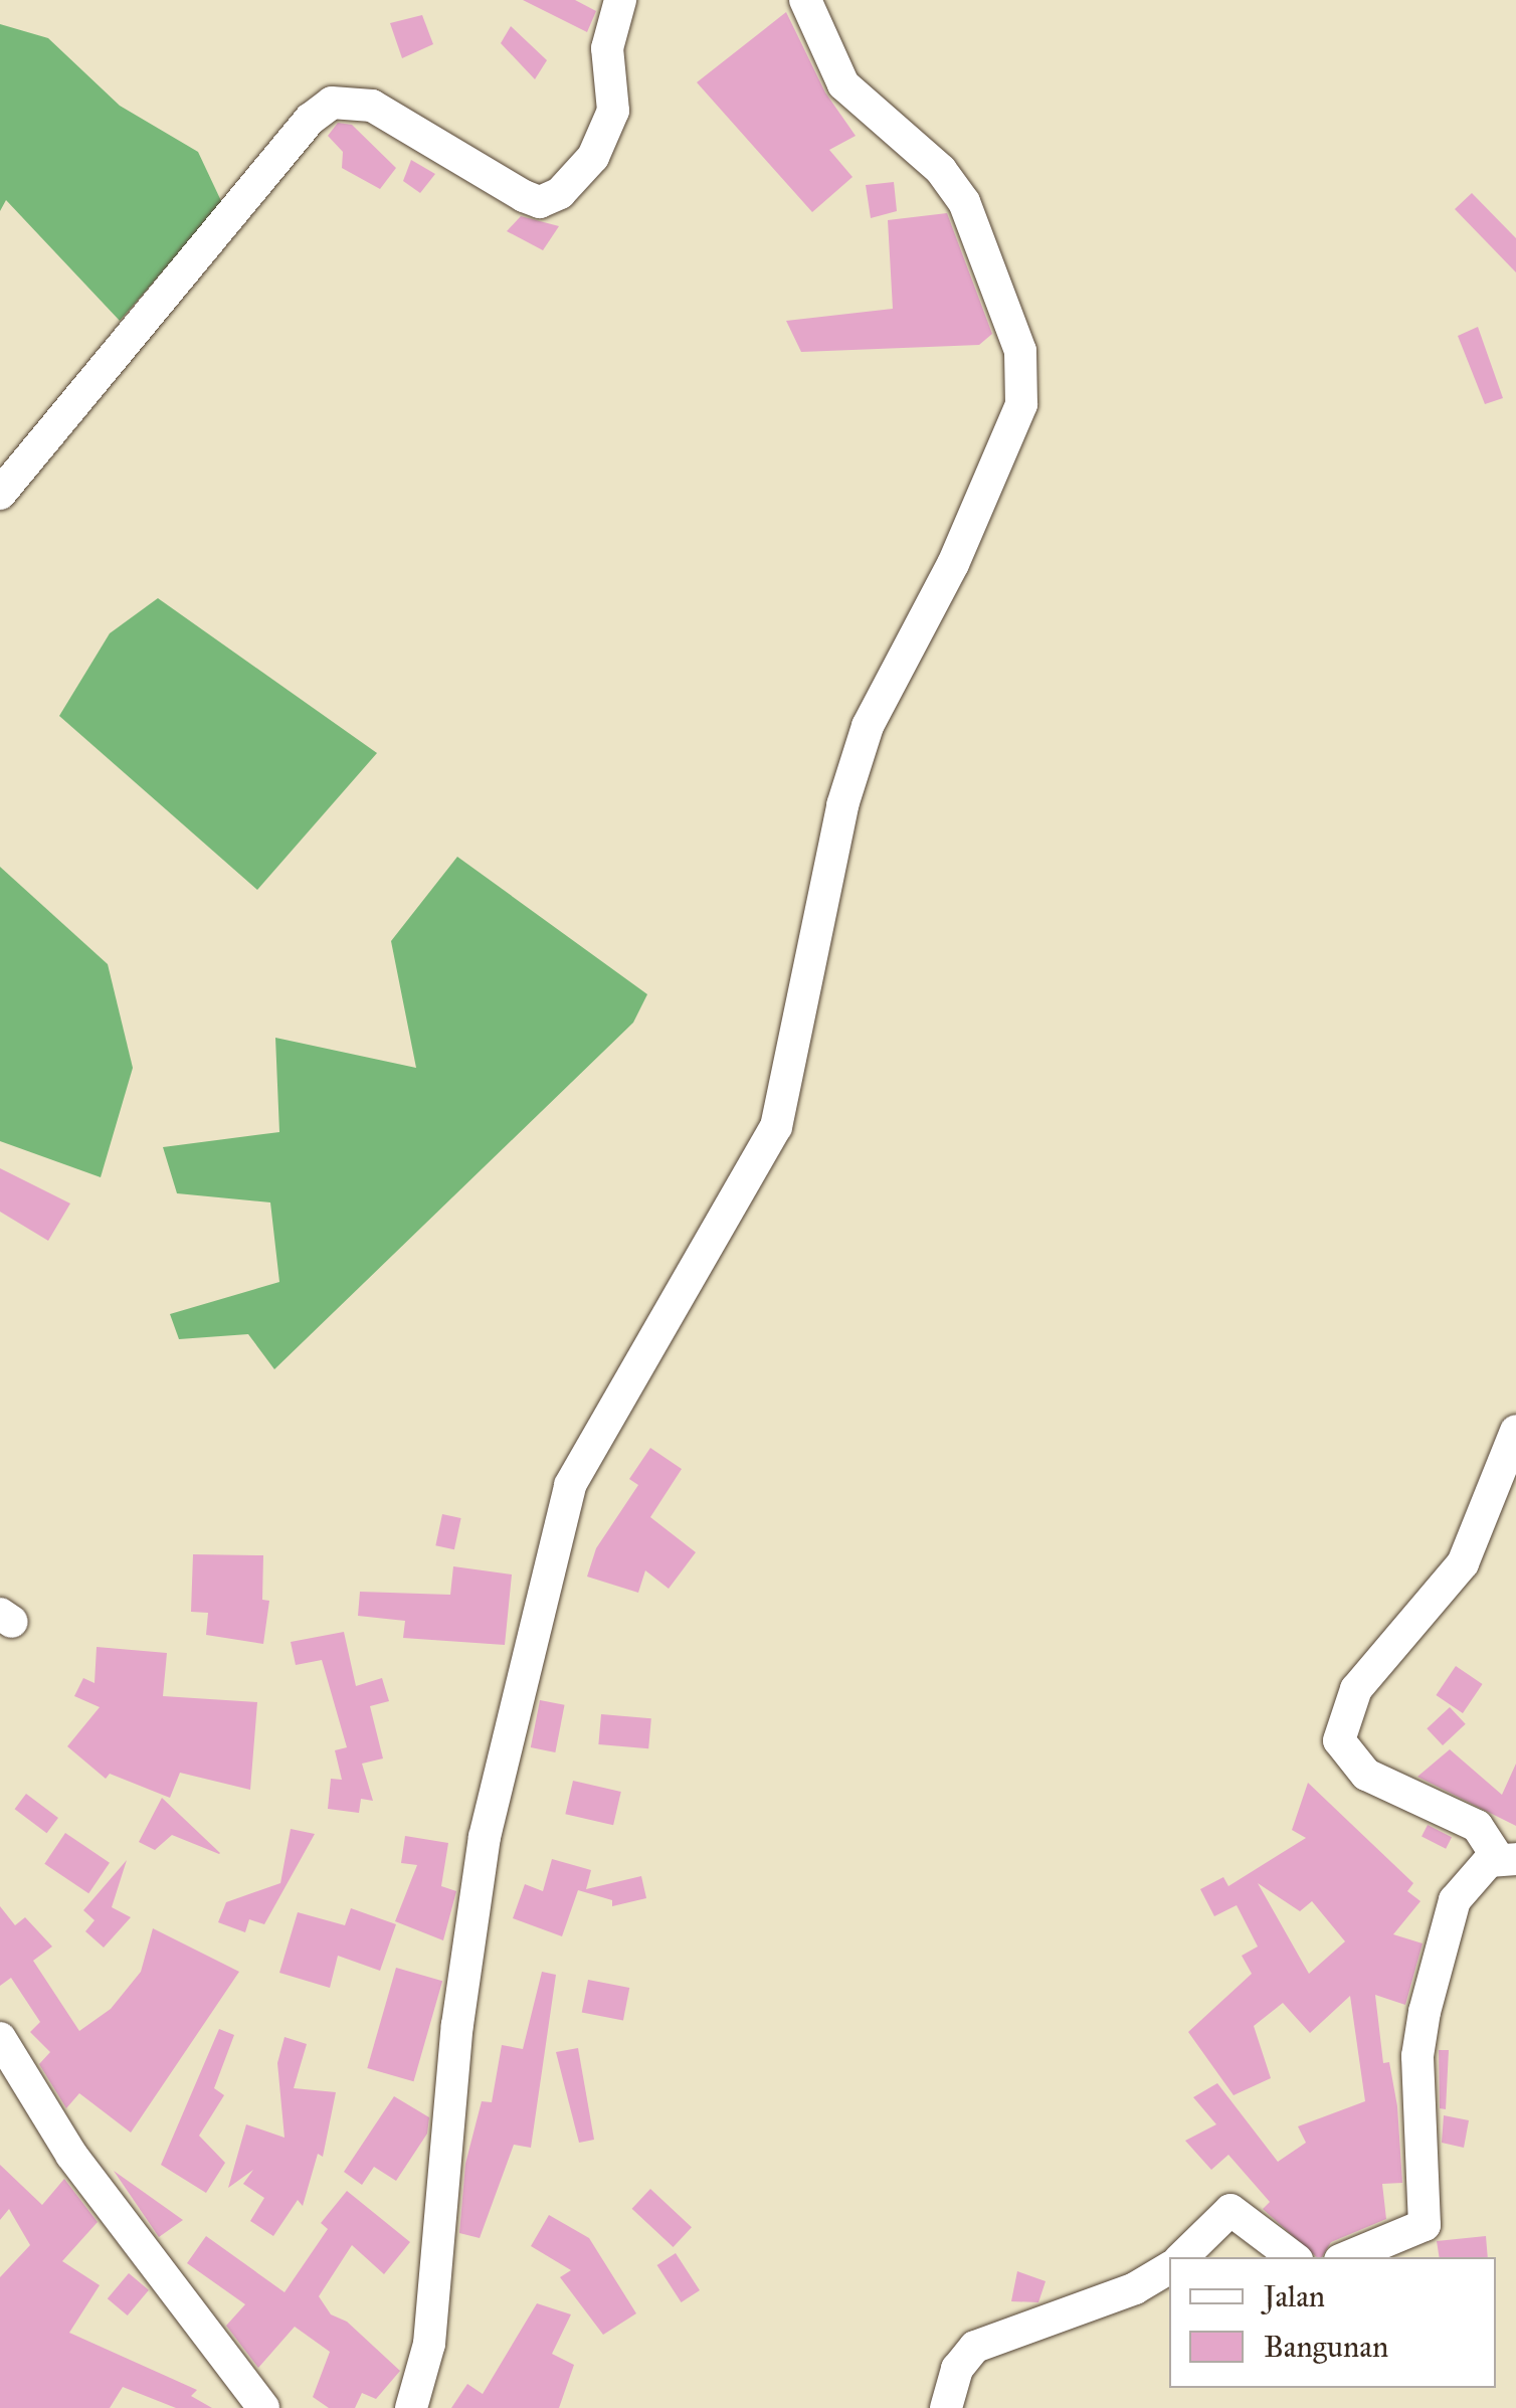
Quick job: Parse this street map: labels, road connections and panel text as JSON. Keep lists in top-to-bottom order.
{
  "legend": ["Jalan", "Bangunan"]
}
